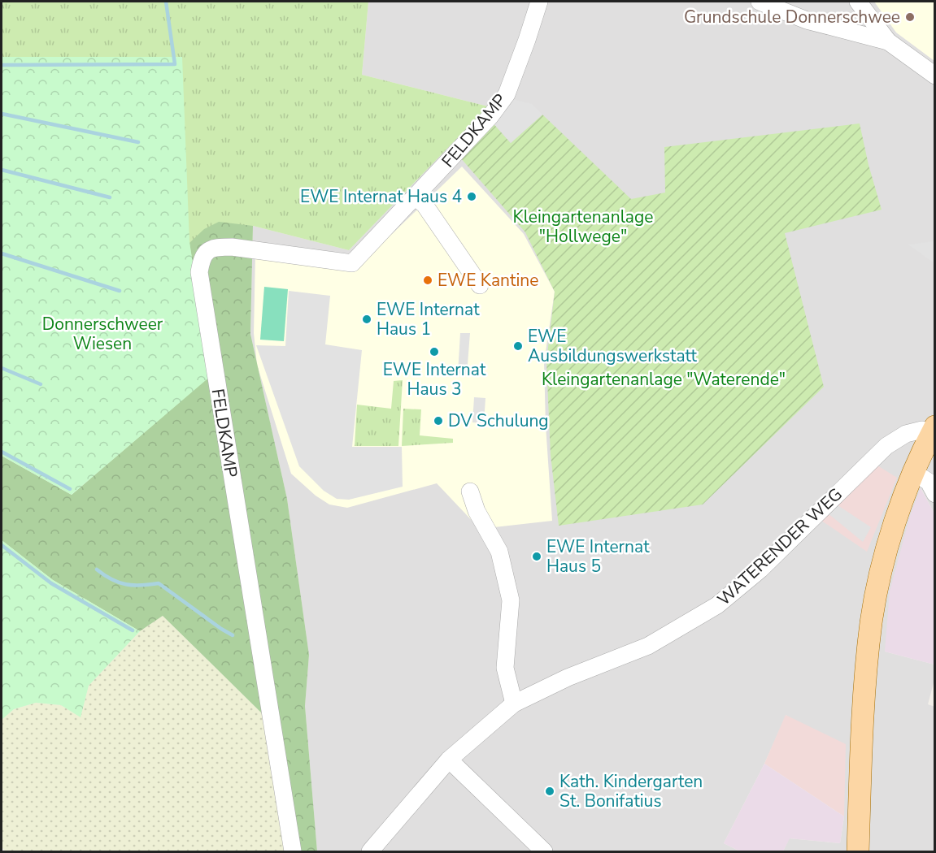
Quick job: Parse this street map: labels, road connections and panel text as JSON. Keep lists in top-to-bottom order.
{
  "streets": {
    "street": ["FELDKAMP", "WATERENDER WEG"]
  },
  "parks": ["Kleingartenanlage \"Hollwege\"", "Donnerschweer Wiesen", "Kleingartenanlage \"Waterende\""],
  "places": [
    "Grundschule Donnerschwee",
    "EWE Internat Haus 4",
    "EWE Kantine",
    "EWE Internat Haus 1",
    "EWE Ausbildungswerkstatt",
    "EWE Internat Haus 3",
    "DV Schulung",
    "EWE Internat Haus 5",
    "Kath. Kindergarten St. Bonifatius"
  ]
}
